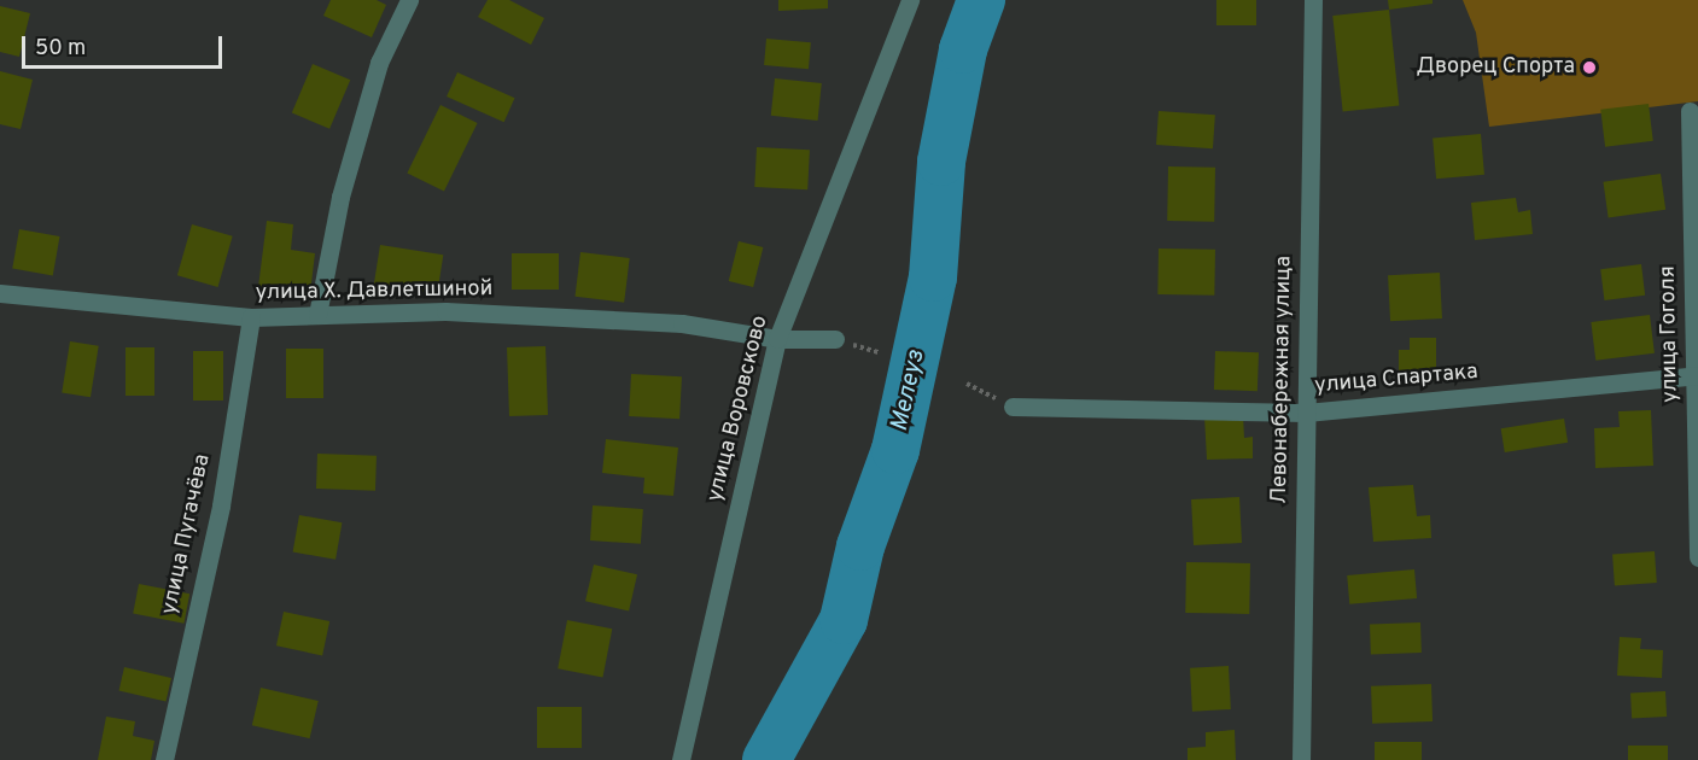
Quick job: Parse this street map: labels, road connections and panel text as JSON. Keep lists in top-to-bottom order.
{
  "streets": {
    "street": [
      "улица Х. Давлетшиной",
      "улица Гоголя",
      "Левонабережная улица",
      "улица Спартака",
      "улица Воровсково",
      "улица Пугачёва"
    ]
  },
  "crossings": [
    ["улица Х. Давлетшиной", "улица Воровсково"],
    ["улица Х. Давлетшиной", "улица Пугачёва"],
    ["улица Гоголя", "улица Спартака"],
    ["Левонабережная улица", "улица Спартака"]
  ],
  "water": ["Мелеуз"],
  "places": ["Дворец Спорта"],
  "scale_bar": "50 m"
}
